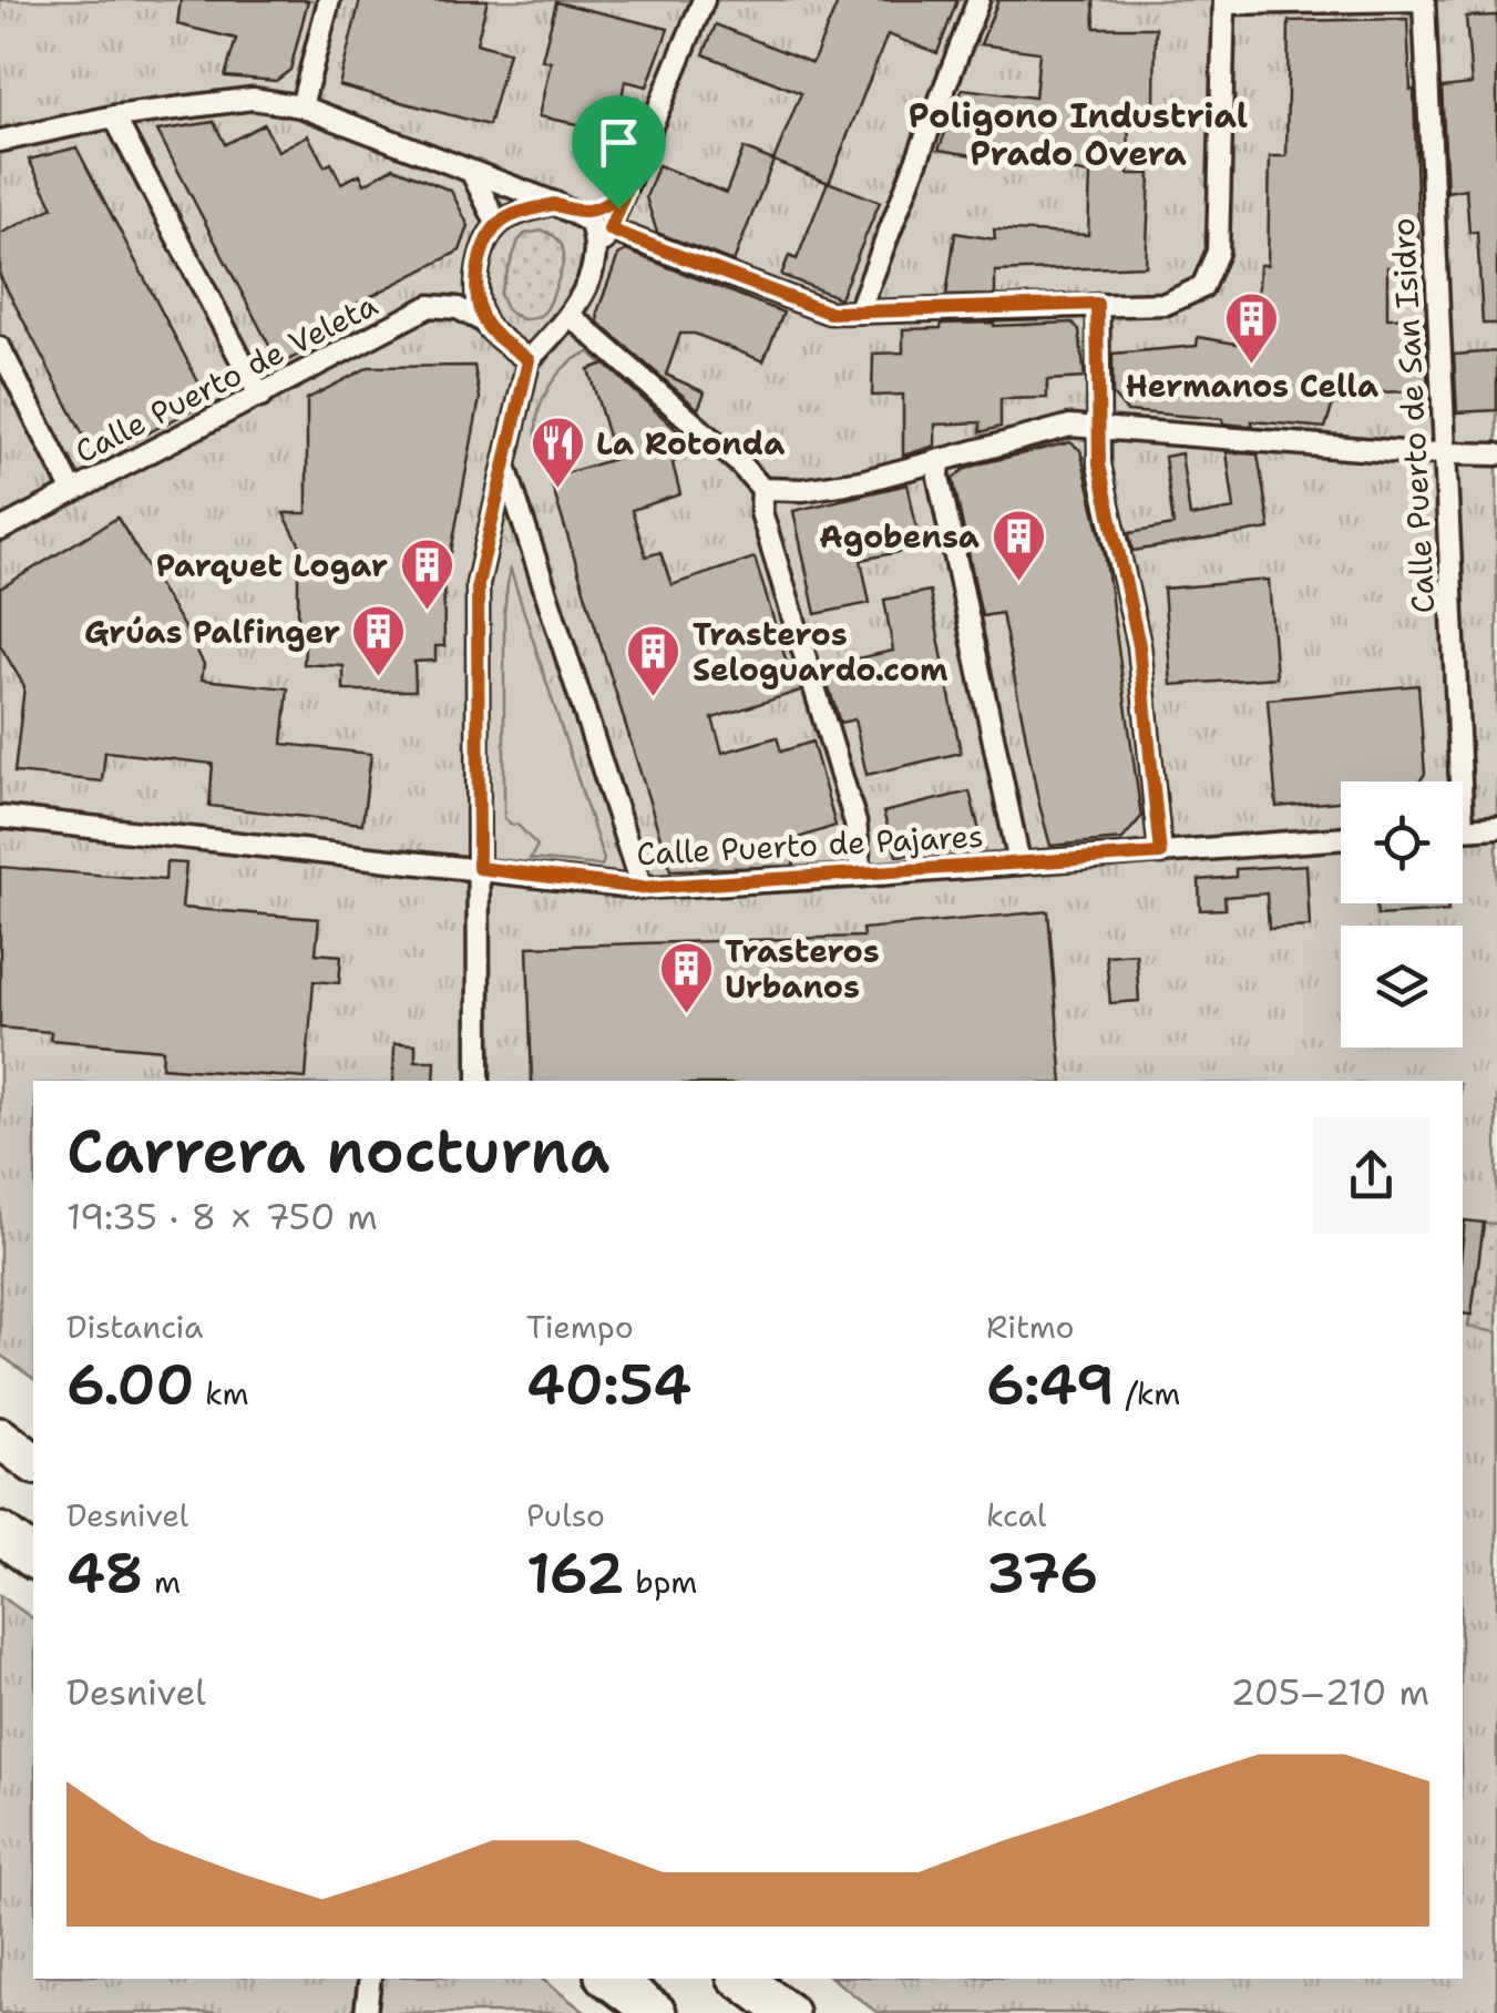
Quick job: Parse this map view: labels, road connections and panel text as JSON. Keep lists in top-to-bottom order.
{
  "streets": {
    "street": ["Calle Puerto de Veleta", "Calle Puerto de San Isidro", "Calle Puerto de Pajares"]
  },
  "districts": ["Poligono Industrial Prado Overa"],
  "places": {
    "building": [
      "Hermanos Cella",
      "Agobensa",
      "Parquet Logar",
      "Grúas Palfinger",
      "Trasteros Seloguardo.com",
      "Trasteros Urbanos"
    ],
    "restaurant": ["La Rotonda"]
  },
  "page": {
    "heading": ["Carrera nocturna", "19:35 · 8 × 750 m"],
    "stats": [
      ["Distancia", "6.00 km"],
      ["Tiempo", "40:54"],
      ["Ritmo", "6:49 /km"],
      ["Desnivel", "48 m"],
      ["Pulso", "162 bpm"],
      ["kcal", "376"]
    ],
    "chart": ["Desnivel", "205–210 m"]
  }
}
